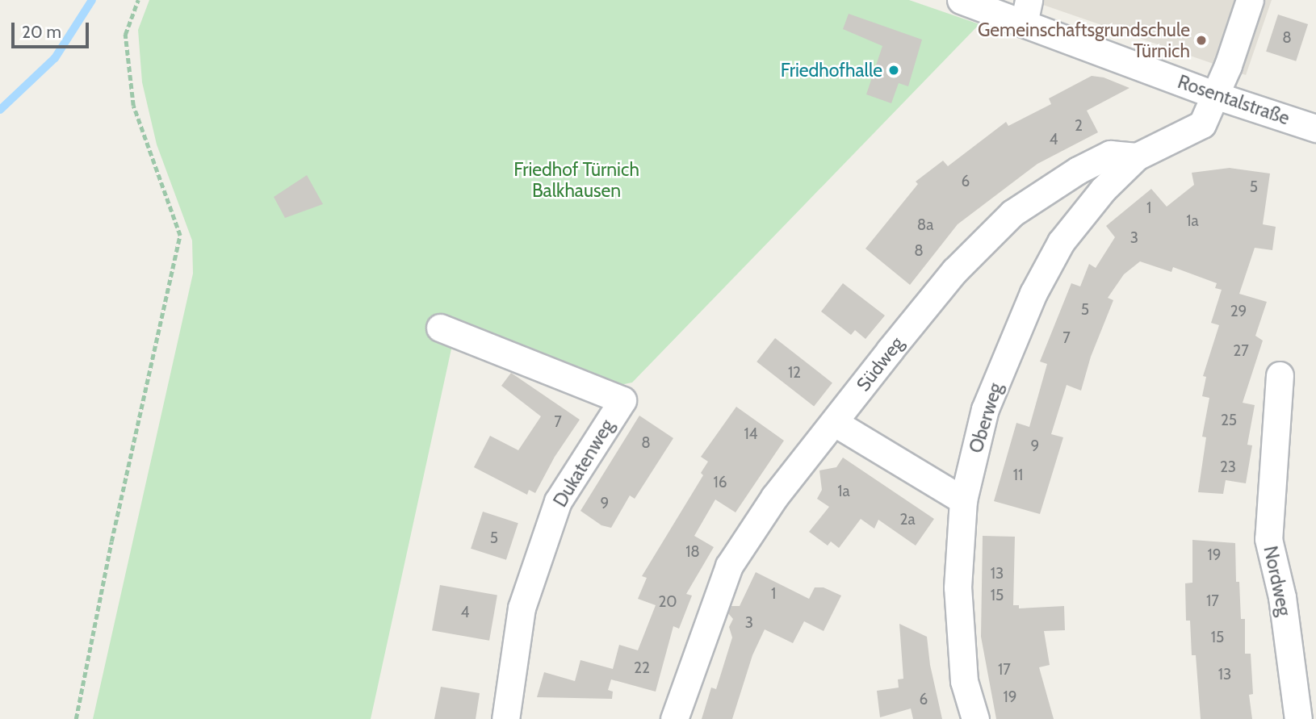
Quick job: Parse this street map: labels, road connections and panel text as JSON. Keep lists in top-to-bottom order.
{
  "streets": {
    "street": [
      "Rosentalstraße",
      "Südweg",
      "Oberweg",
      "Dukatenweg",
      "Nordweg"
    ]
  },
  "crossings": [
    ["Rosentalstraße", "Südweg"],
    ["Südweg", "Oberweg"]
  ],
  "parks": ["Friedhof Türnich Balkhausen"],
  "places": ["Gemeinschaftsgrundschule Türnich", "Friedhofhalle"],
  "house_numbers": [
    "8",
    "2",
    "4",
    "6",
    "5",
    "1",
    "1a",
    "8a",
    "3",
    "8",
    "5",
    "29",
    "7",
    "27",
    "12",
    "25",
    "7",
    "14",
    "8",
    "9",
    "23",
    "11",
    "16",
    "1a",
    "9",
    "2a",
    "5",
    "18",
    "19",
    "13",
    "1",
    "15",
    "17",
    "20",
    "4",
    "3",
    "15",
    "22",
    "17",
    "13",
    "19",
    "6"
  ],
  "scale_bar": "20 m"
}
